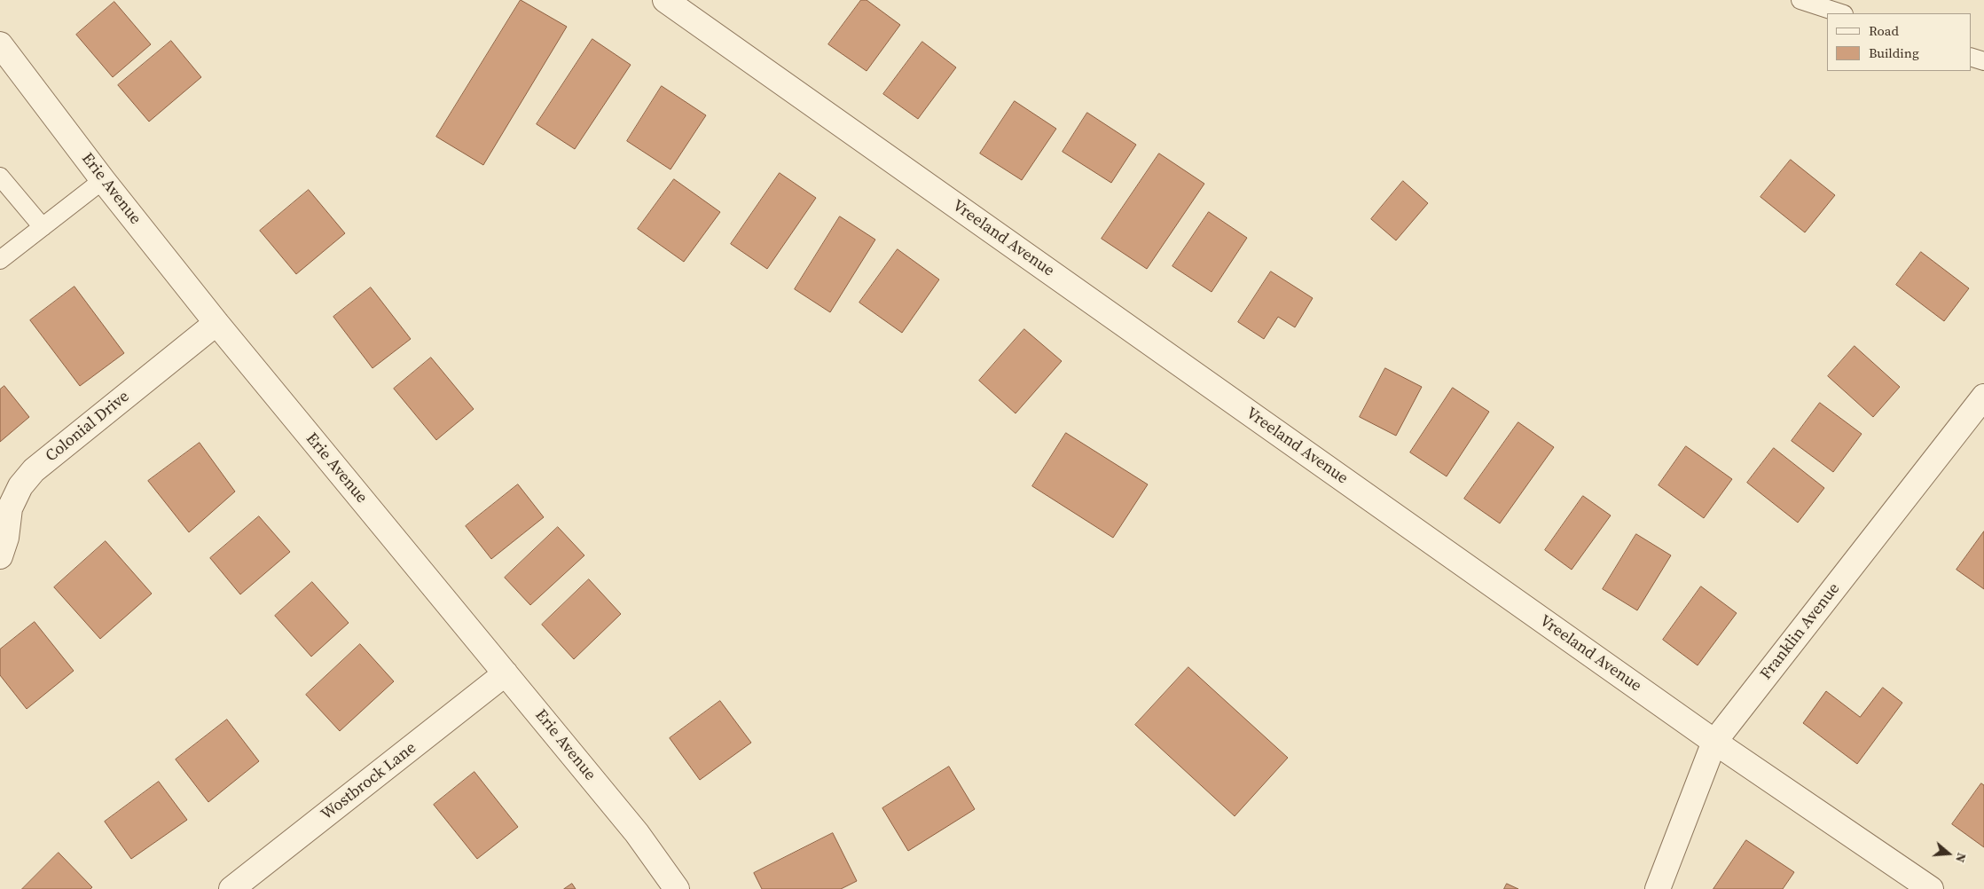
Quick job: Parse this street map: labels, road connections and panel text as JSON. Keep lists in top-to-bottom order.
{
  "streets": {
    "street": [
      "Erie Avenue",
      "Vreeland Avenue",
      "Colonial Drive",
      "Franklin Avenue",
      "Wostbrock Lane"
    ]
  },
  "crossings": [
    ["Erie Avenue", "Colonial Drive"],
    ["Erie Avenue", "Wostbrock Lane"],
    ["Vreeland Avenue", "Franklin Avenue"]
  ],
  "legend": ["Road", "Building"],
  "north": "right"
}
